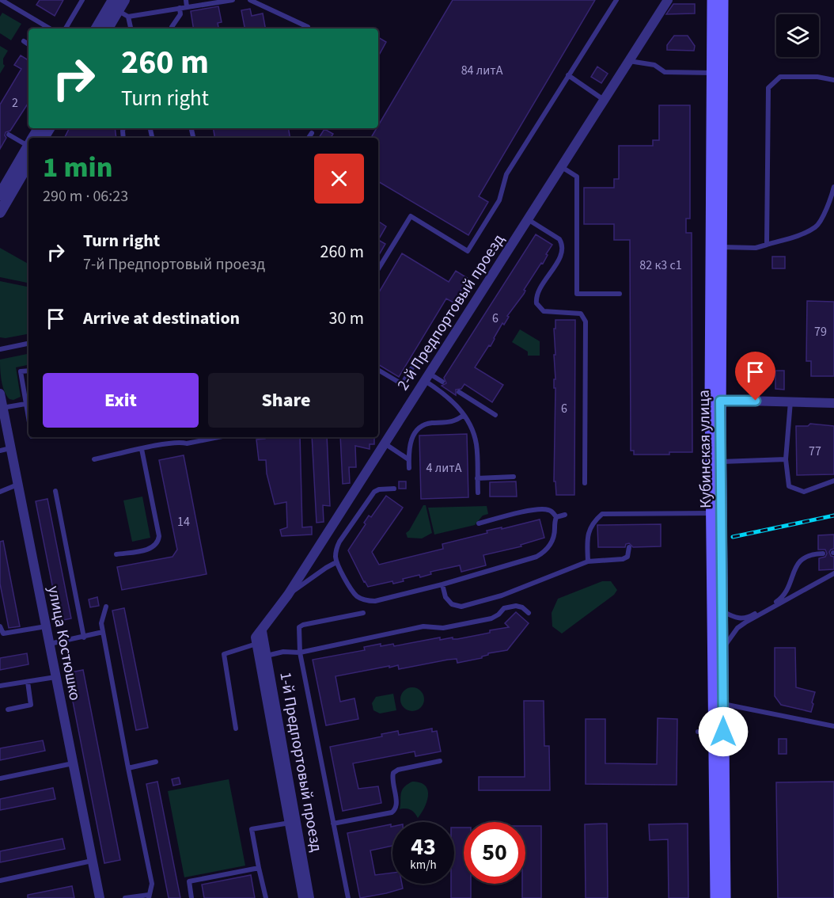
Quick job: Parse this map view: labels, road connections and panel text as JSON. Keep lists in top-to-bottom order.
{
  "streets": {
    "main road": ["Кубинская улица"],
    "street": ["2-й Предпортовый проезд", "улица Костюшко", "1-й Предпортовый проезд"]
  },
  "crossings": [
    ["2-й Предпортовый проезд", "1-й Предпортовый проезд"]
  ],
  "house_numbers": [
    "84 литА",
    "2",
    "82 к3 с1",
    "6",
    "79",
    "6",
    "77",
    "4 литА",
    "14"
  ],
  "page": {
    "turn": ["260 m", "Turn right"],
    "heading": ["1 min", "290 m · 06:23"],
    "list": [
      {
        "name": "Turn right",
        "note": "7-й Предпортовый проезд",
        "value": "260 m"
      },
      {
        "name": "Arrive at destination",
        "value": "30 m"
      }
    ],
    "buttons": ["Exit", "Share"],
    "speed": "43 km/h",
    "limit": "50"
  }
}
